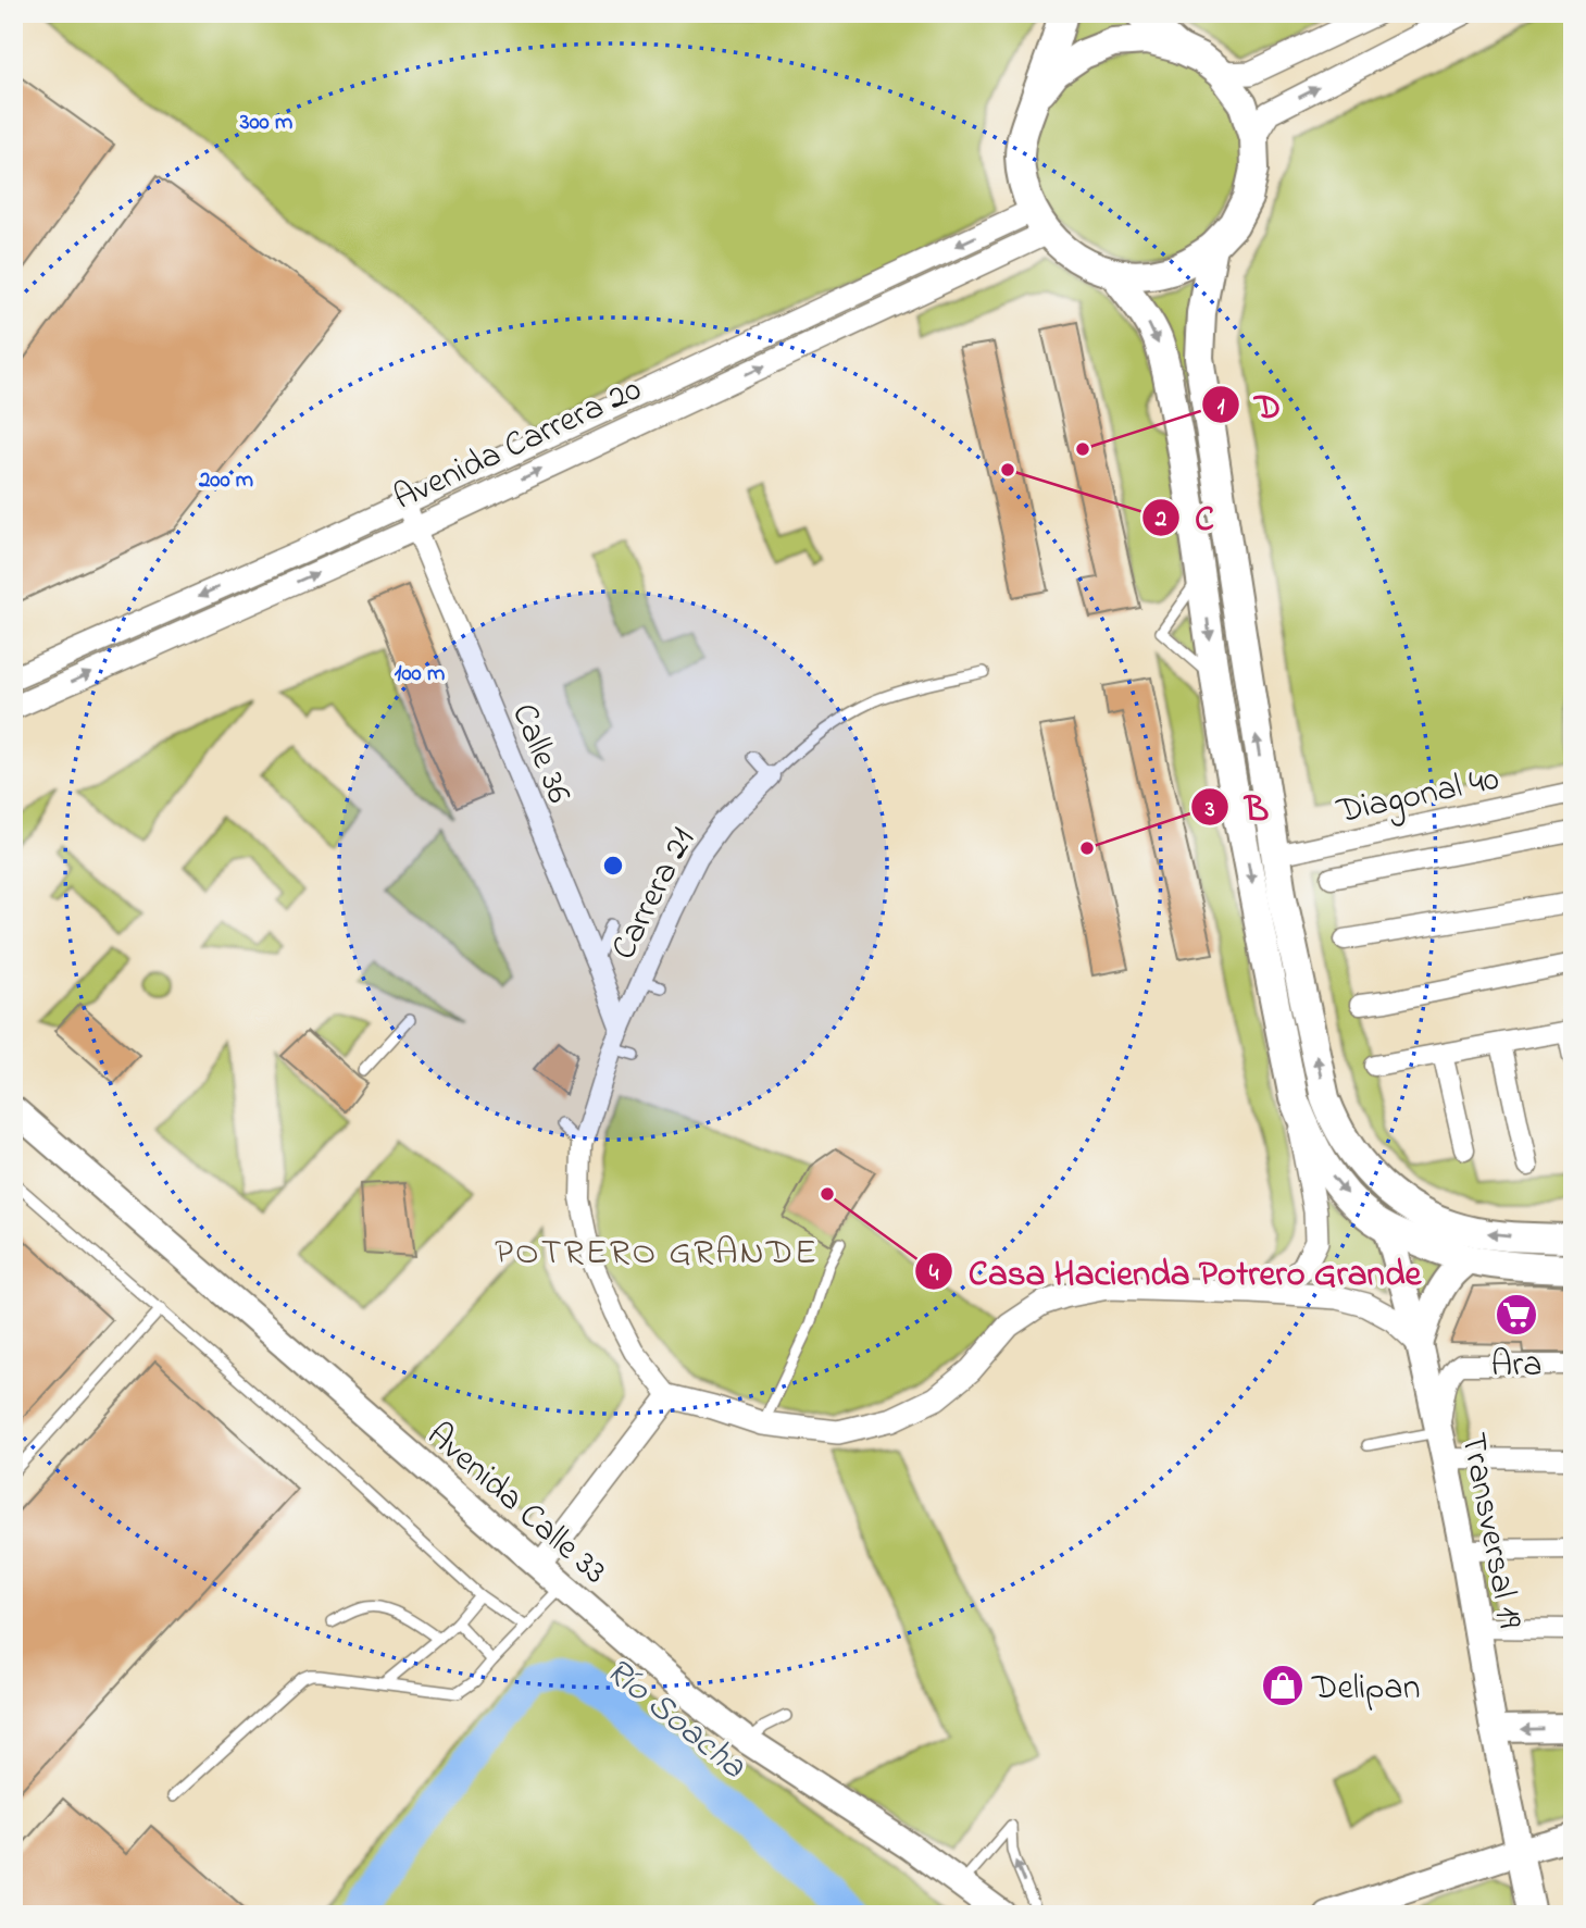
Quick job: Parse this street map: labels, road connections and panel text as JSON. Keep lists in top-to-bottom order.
{
  "streets": {
    "main road": ["Avenida Calle 33", "Transversal 19"],
    "street": [
      "Avenida Carrera 20",
      "Calle 36",
      "Diagonal 40",
      "Carrera 21"
    ]
  },
  "crossings": [
    ["Avenida Carrera 20", "Calle 36"],
    ["Calle 36", "Carrera 21"]
  ],
  "districts": ["POTRERO GRANDE"],
  "water": ["Río Soacha"],
  "places": {
    "other": [
      "D",
      "C",
      "B",
      "Casa Hacienda Potrero Grande"
    ],
    "supermarket": ["Ara"],
    "shop": ["Delipan"]
  },
  "rings": ["300 m", "200 m", "100 m"]
}
